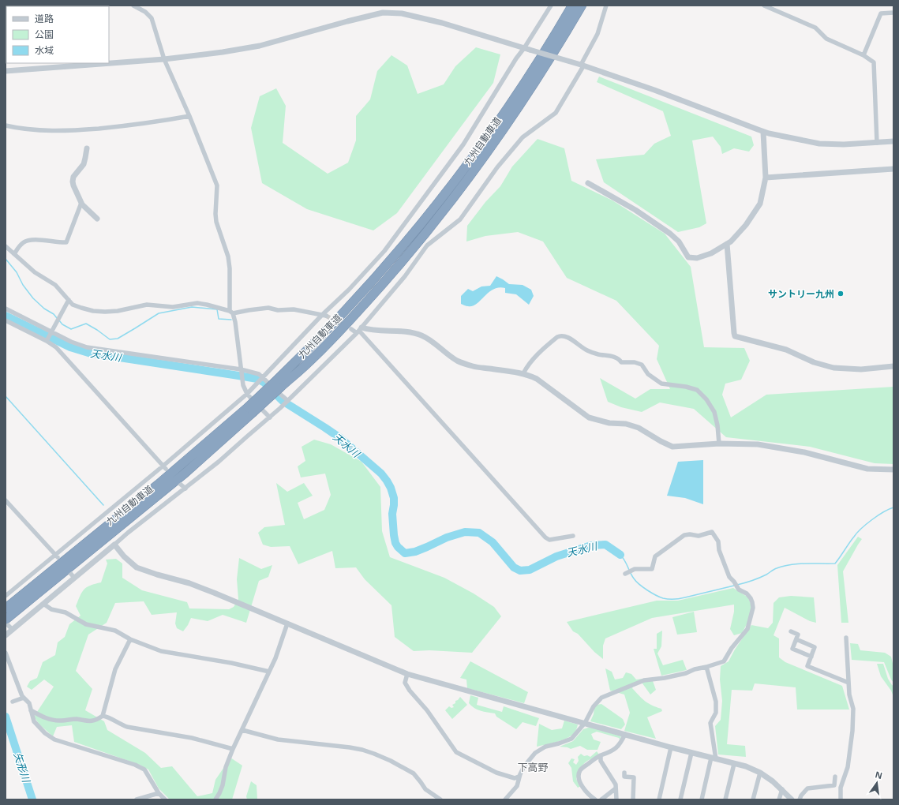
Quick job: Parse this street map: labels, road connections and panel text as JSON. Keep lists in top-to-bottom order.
{
  "streets": {
    "highway": ["九州自動車道"]
  },
  "districts": ["下高野"],
  "water": ["天水川", "矢形川"],
  "places": ["サントリー九州"],
  "legend": ["道路", "公園", "水域"],
  "north": "top"
}
